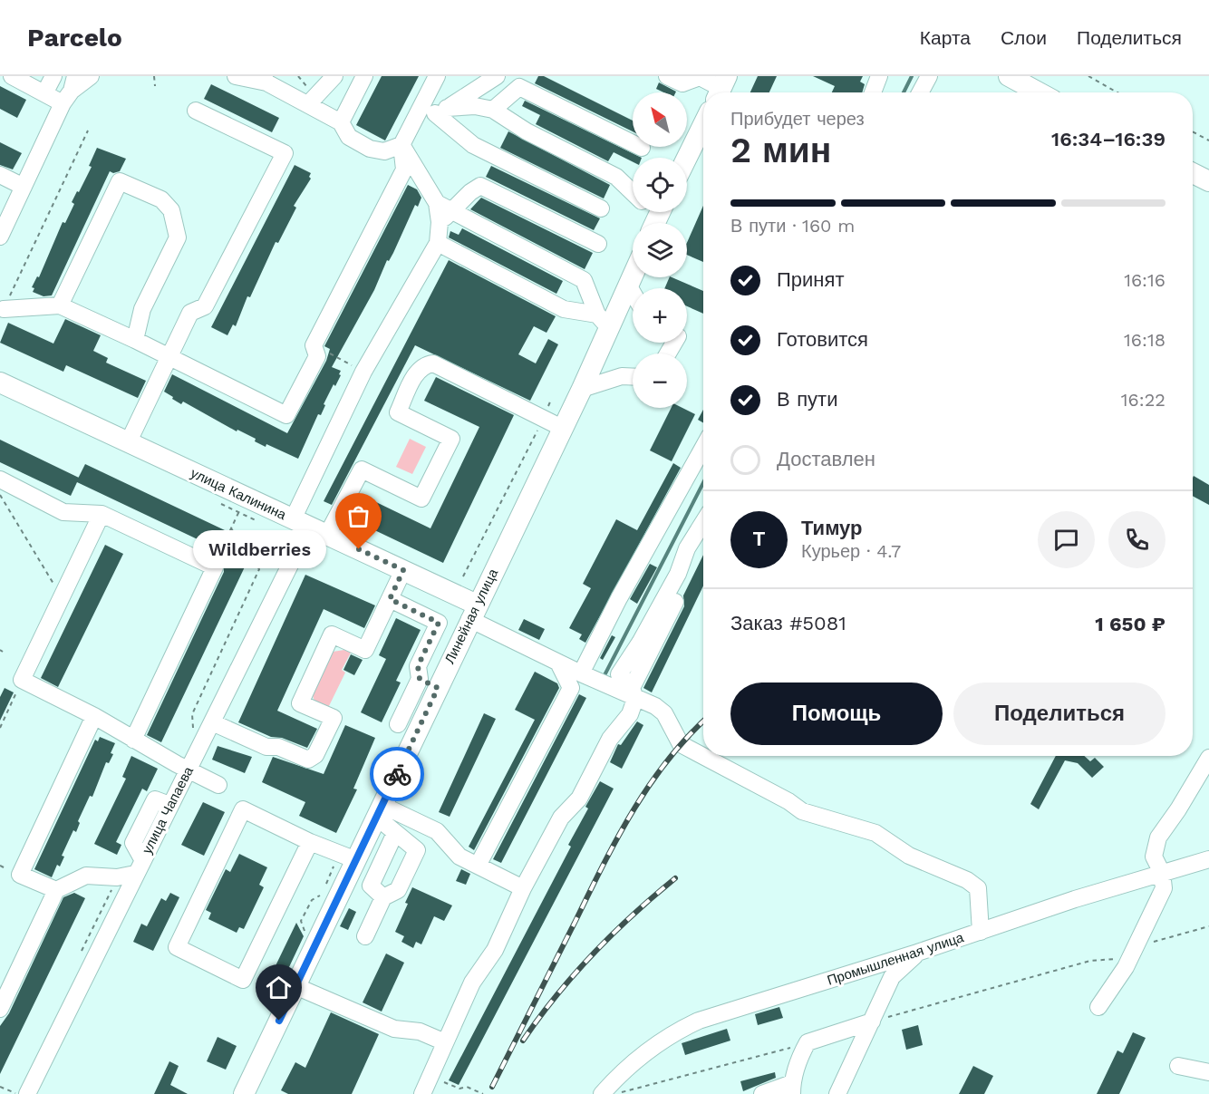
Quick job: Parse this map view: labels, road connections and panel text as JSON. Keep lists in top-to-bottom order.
{
  "streets": {
    "main road": ["улица Калинина", "Линейная улица"],
    "street": ["улица Чапаева", "Промышленная улица"]
  },
  "crossings": [
    ["улица Калинина", "Линейная улица"],
    ["улица Калинина", "улица Чапаева"]
  ],
  "places": ["Wildberries"],
  "north": "top left",
  "page": {
    "header": "Parcelo",
    "nav": ["Карта", "Слои", "Поделиться"],
    "map_buttons": ["+", "−"],
    "heading": ["2 мин", "Прибудет через", "16:34–16:39"],
    "panel": [
      "Тимур",
      "Курьер · 4.7",
      "Заказ #5081",
      "1 650 ₽"
    ],
    "bar": "В пути · 160 m",
    "list": [
      ["Принят", "16:16"],
      ["Готовится", "16:18"],
      ["В пути", "16:22"],
      "Доставлен"
    ],
    "round": "Т",
    "bubble": "Wildberries",
    "buttons": ["Помощь", "Поделиться"]
  }
}
